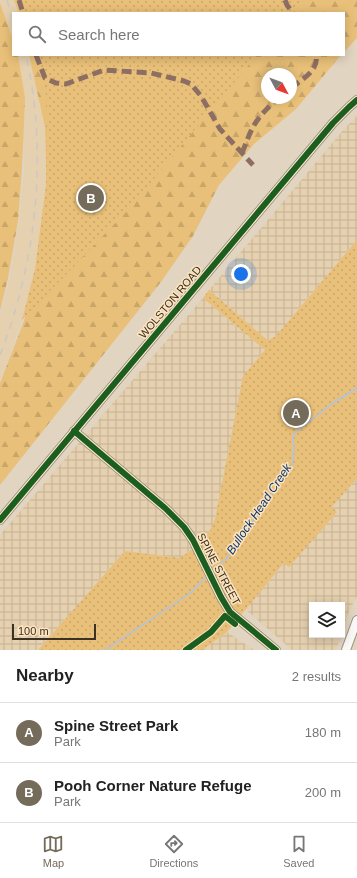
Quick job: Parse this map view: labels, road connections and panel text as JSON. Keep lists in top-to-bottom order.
{
  "streets": {
    "street": ["WOLSTON ROAD", "SPINE STREET"]
  },
  "crossings": [
    ["WOLSTON ROAD", "SPINE STREET"]
  ],
  "water": ["Bullock Head Creek"],
  "scale_bar": "100 m",
  "north": "bottom right",
  "page": {
    "search": "Search here",
    "pins": ["B", "A"],
    "scale": "100 m",
    "heading": ["Nearby", "2 results"],
    "list": [
      {
        "mark": "A",
        "name": "Spine Street Park",
        "note": "Park",
        "value": "180 m"
      },
      {
        "mark": "B",
        "name": "Pooh Corner Nature Refuge",
        "note": "Park",
        "value": "200 m"
      }
    ],
    "nav": ["Map", "Directions", "Saved"]
  }
}
